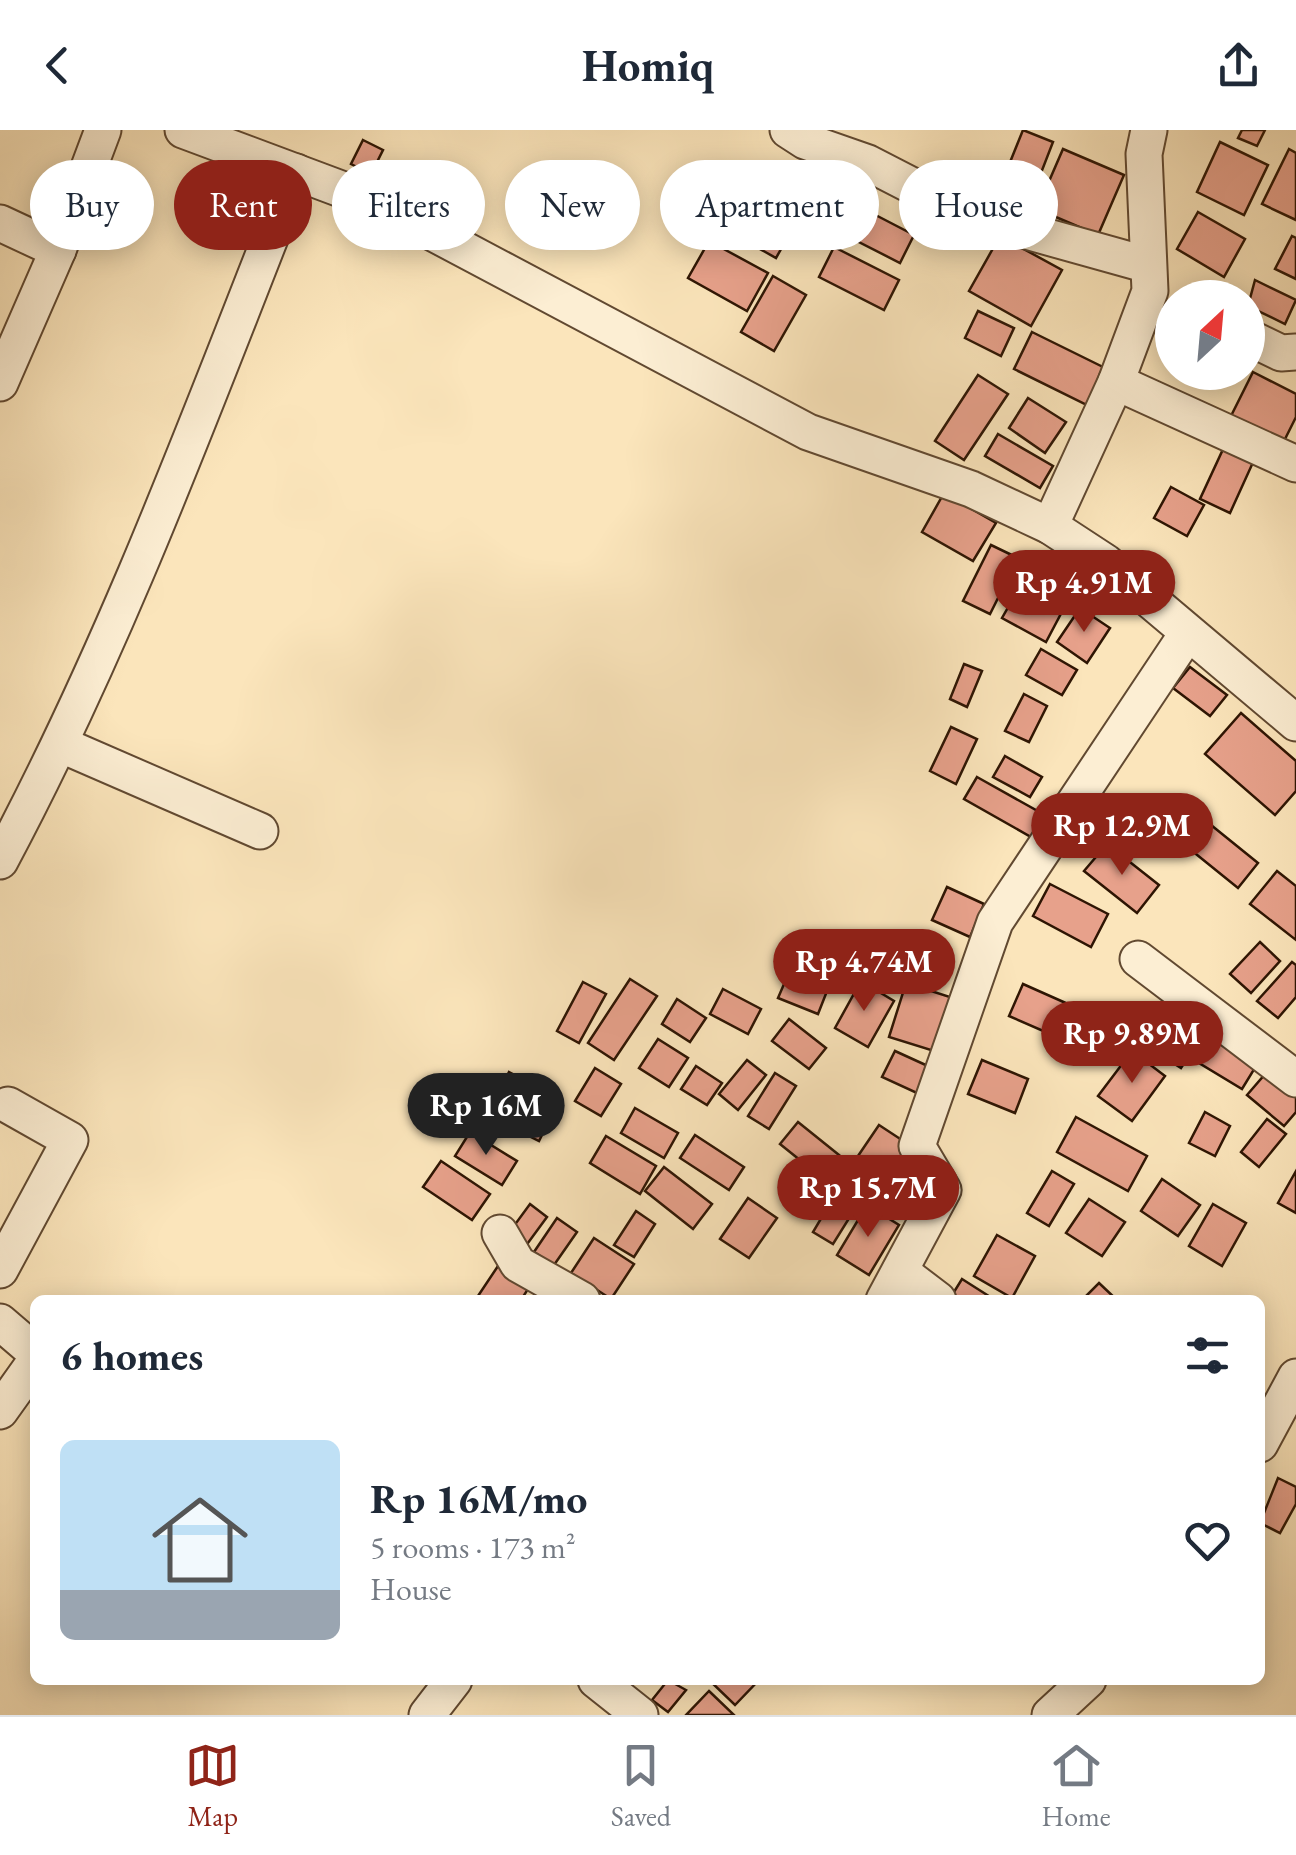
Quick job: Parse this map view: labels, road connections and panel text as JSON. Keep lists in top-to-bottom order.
{
  "north": "top right",
  "page": {
    "header": "Homiq",
    "chip": [
      "Buy",
      "Rent",
      "Filters",
      "New",
      "Apartment",
      "House"
    ],
    "price": [
      "Rp 4.91M",
      "Rp 12.9M",
      "Rp 4.74M",
      "Rp 9.89M",
      "Rp 16M",
      "Rp 15.7M"
    ],
    "heading": "6 homes",
    "list": [
      {
        "name": "Rp 16M/mo",
        "note": "5 rooms · 173 m² · House"
      }
    ],
    "tabs": ["Map", "Saved", "Home"]
  }
}
